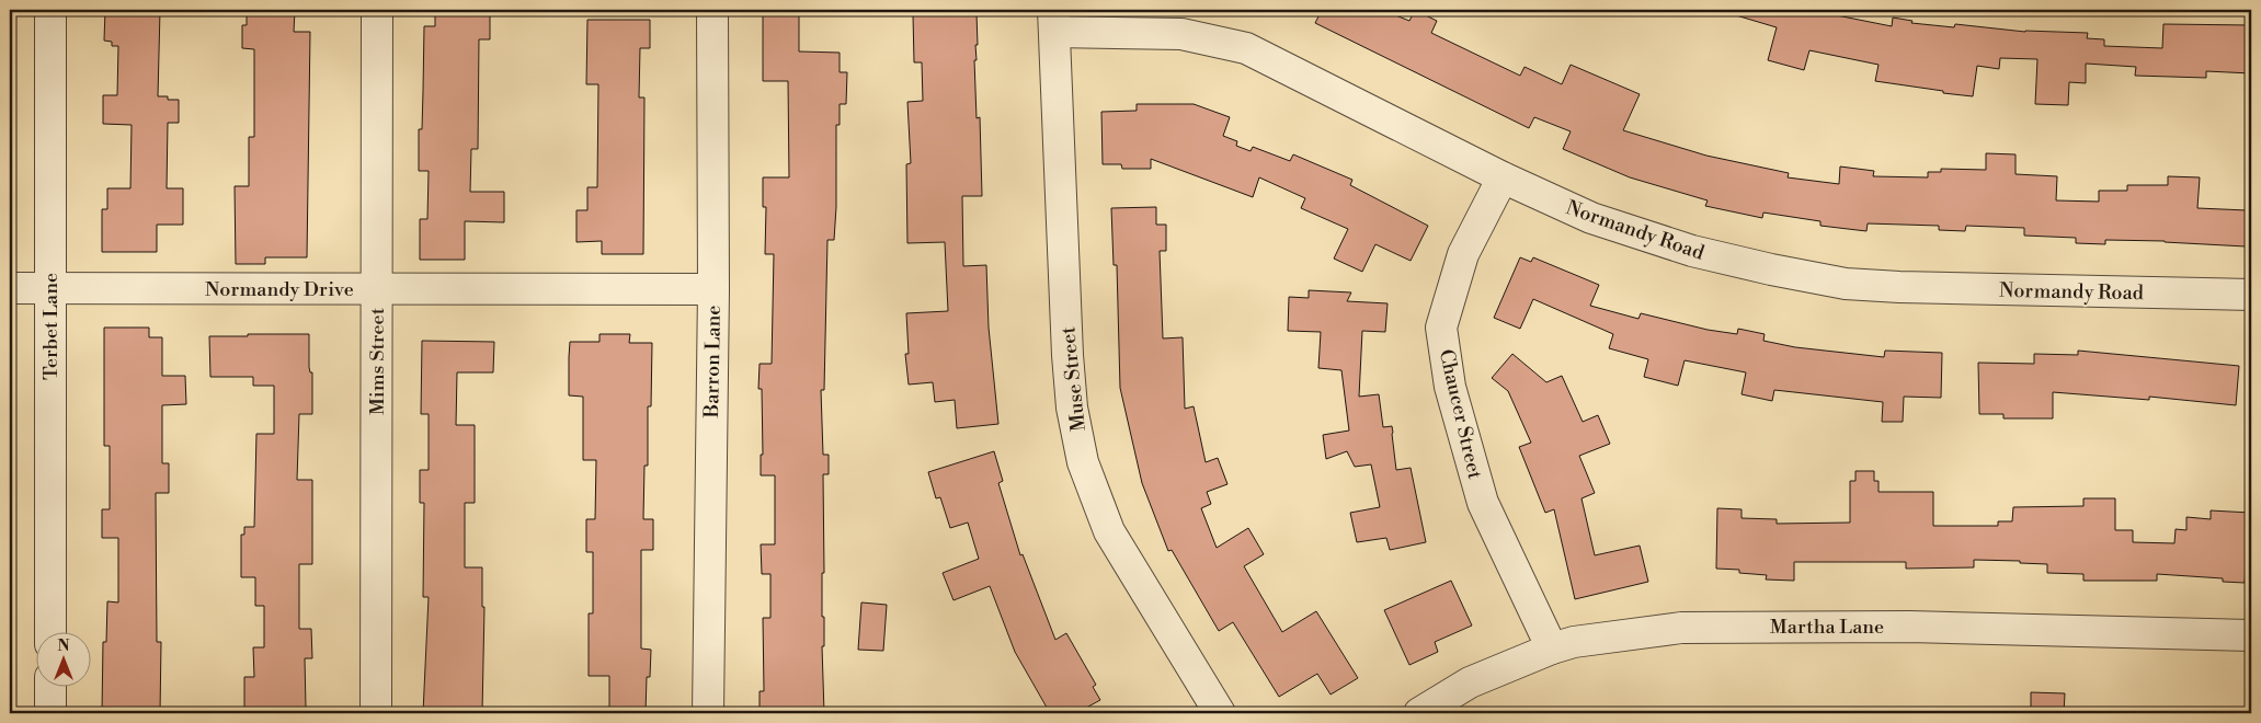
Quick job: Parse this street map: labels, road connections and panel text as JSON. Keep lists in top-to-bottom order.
{
  "streets": {
    "street": [
      "Normandy Road",
      "Normandy Drive",
      "Terbet Lane",
      "Mims Street",
      "Barron Lane",
      "Muse Street",
      "Chaucer Street",
      "Martha Lane"
    ]
  },
  "crossings": [
    ["Normandy Road", "Muse Street"],
    ["Normandy Road", "Chaucer Street"],
    ["Normandy Drive", "Terbet Lane"],
    ["Normandy Drive", "Mims Street"],
    ["Normandy Drive", "Barron Lane"],
    ["Chaucer Street", "Martha Lane"]
  ],
  "north": "top"
}
